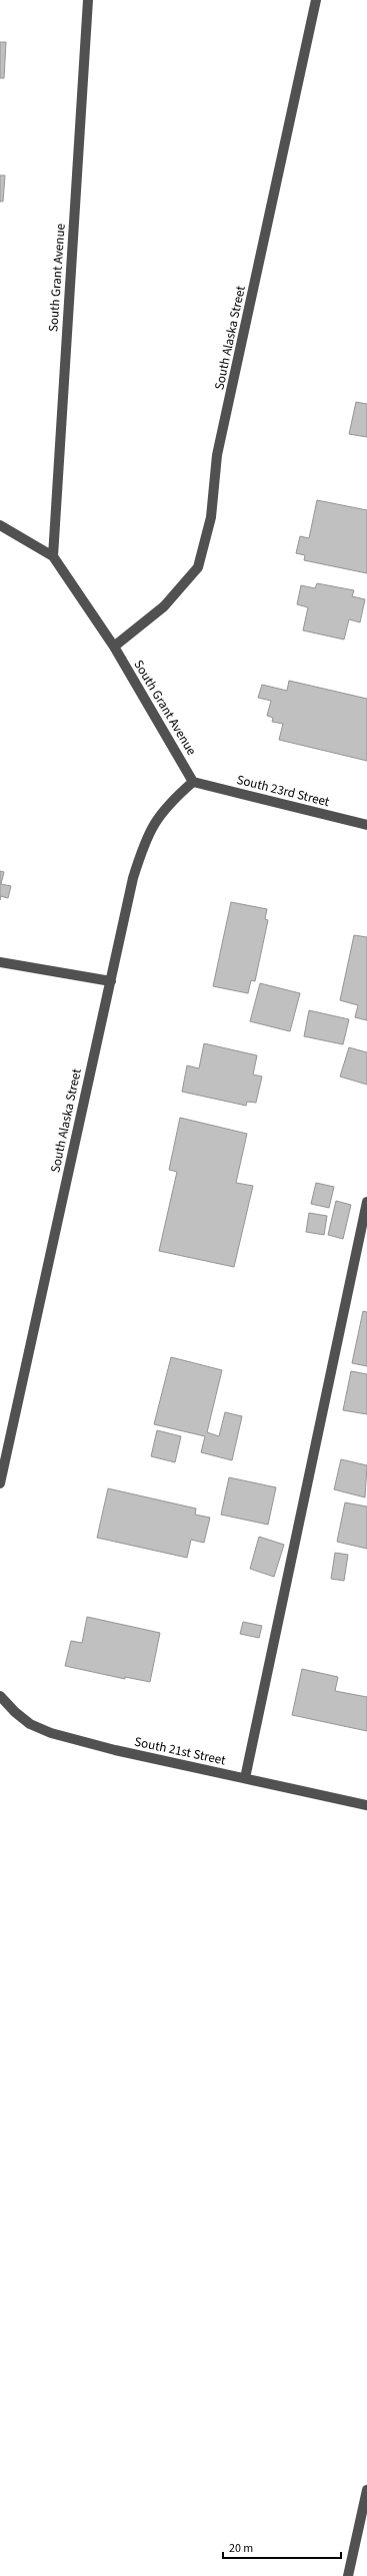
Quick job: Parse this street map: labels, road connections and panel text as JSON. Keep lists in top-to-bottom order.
{
  "streets": {
    "street": [
      "South Grant Avenue",
      "South Alaska Street",
      "South 23rd Street",
      "South 21st Street"
    ]
  },
  "crossings": [
    ["South Grant Avenue", "South Alaska Street"],
    ["South Grant Avenue", "South 23rd Street"],
    ["South Alaska Street", "South 23rd Street"]
  ],
  "scale_bar": "20 m"
}
